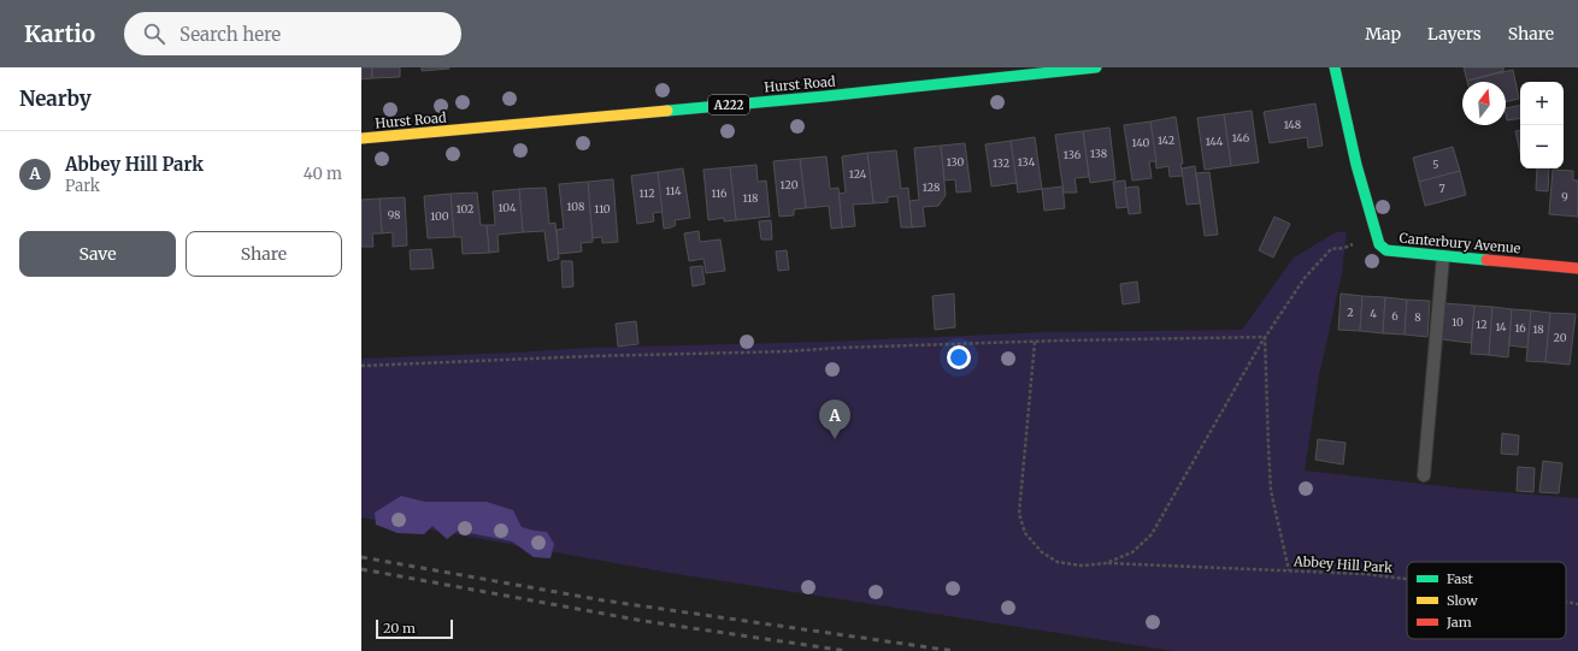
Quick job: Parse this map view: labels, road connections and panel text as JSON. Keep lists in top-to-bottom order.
{
  "streets": {
    "main road": ["Hurst Road", "A222", "Canterbury Avenue"],
    "path": ["Abbey Hill Park"]
  },
  "house_numbers": [
    "148",
    "146",
    "142",
    "144",
    "140",
    "138",
    "136",
    "130",
    "134",
    "132",
    "5",
    "124",
    "120",
    "128",
    "7",
    "114",
    "112",
    "116",
    "9",
    "118",
    "108",
    "104",
    "102",
    "110",
    "98",
    "100",
    "2",
    "4",
    "6",
    "8",
    "10",
    "12",
    "14",
    "16",
    "18",
    "20"
  ],
  "legend": ["Fast", "Slow", "Jam"],
  "scale_bar": "20 m",
  "north": "top",
  "page": {
    "header": "Kartio",
    "search": "Search here",
    "nav": ["Map", "Layers", "Share"],
    "heading": "Nearby",
    "map_buttons": ["+", "−"],
    "list": [
      {
        "mark": "A",
        "name": "Abbey Hill Park",
        "note": "Park",
        "value": "40 m"
      }
    ],
    "buttons": ["Save", "Share"],
    "pins": "A",
    "scale": "20 m"
  }
}
